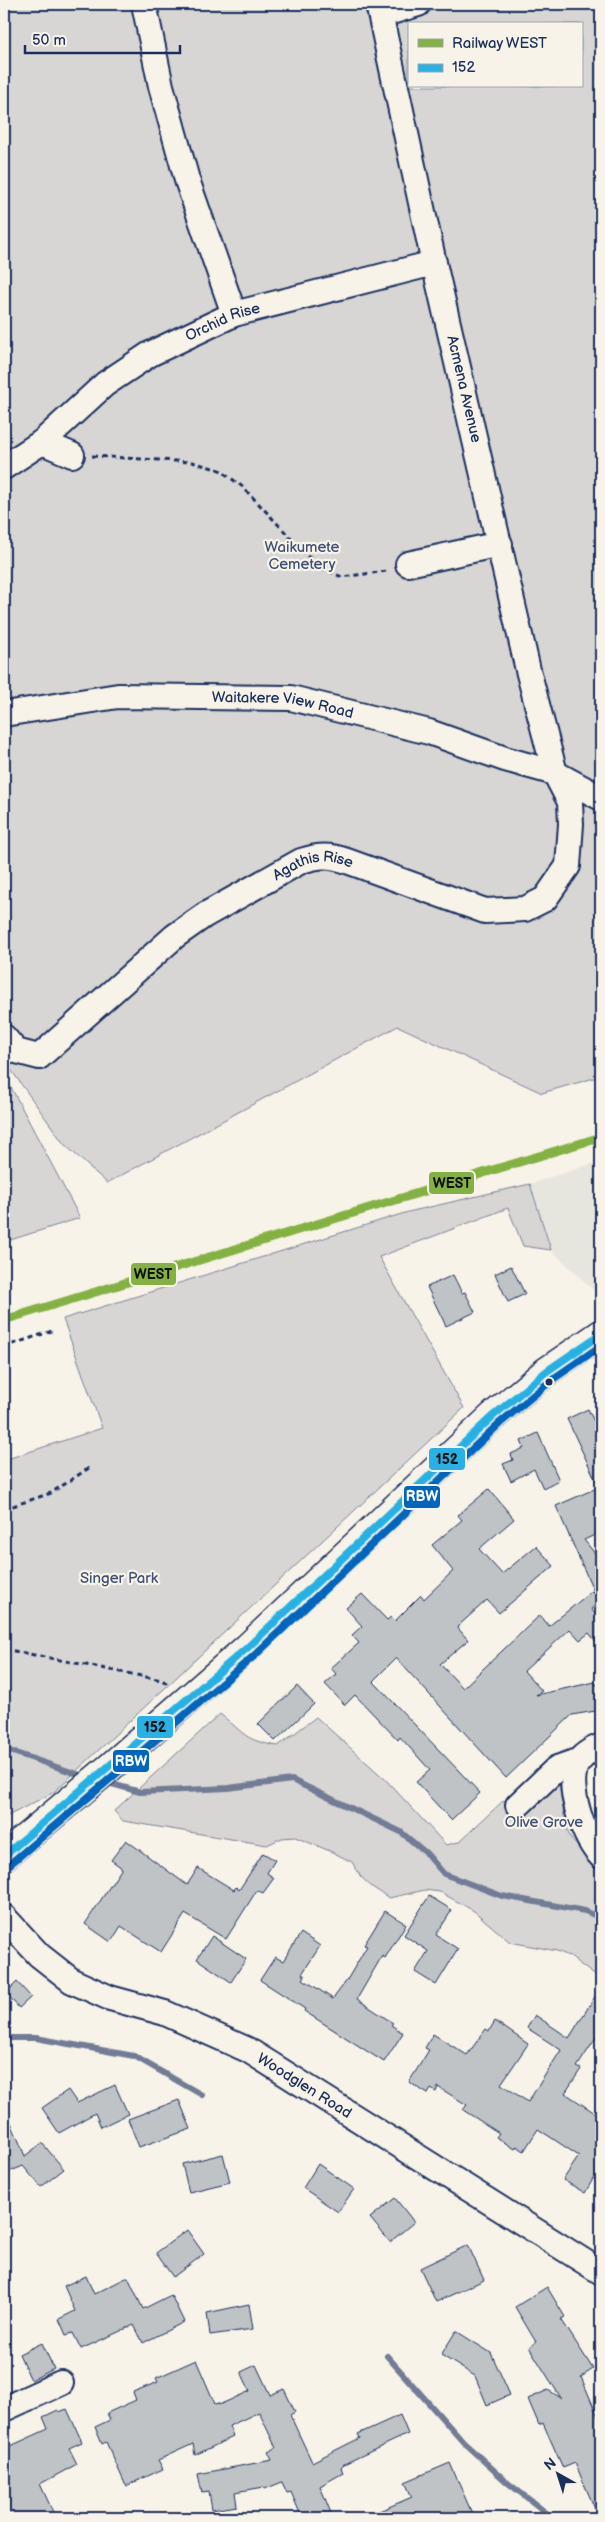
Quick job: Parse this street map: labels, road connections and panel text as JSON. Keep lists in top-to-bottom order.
{
  "streets": {
    "street": [
      "Orchid Rise",
      "Acmena Avenue",
      "Waitakere View Road",
      "Agathis Rise",
      "Woodglen Road"
    ]
  },
  "crossings": [
    ["Orchid Rise", "Acmena Avenue"],
    ["Acmena Avenue", "Waitakere View Road"],
    ["Acmena Avenue", "Agathis Rise"],
    ["Waitakere View Road", "Agathis Rise"]
  ],
  "parks": ["Waikumete Cemetery", "Singer Park", "Olive Grove"],
  "lines": ["rail line WEST", "transit line 152", "transit line RBW"],
  "legend": ["Railway WEST", "152"],
  "scale_bar": "50 m",
  "north": "top left"
}
